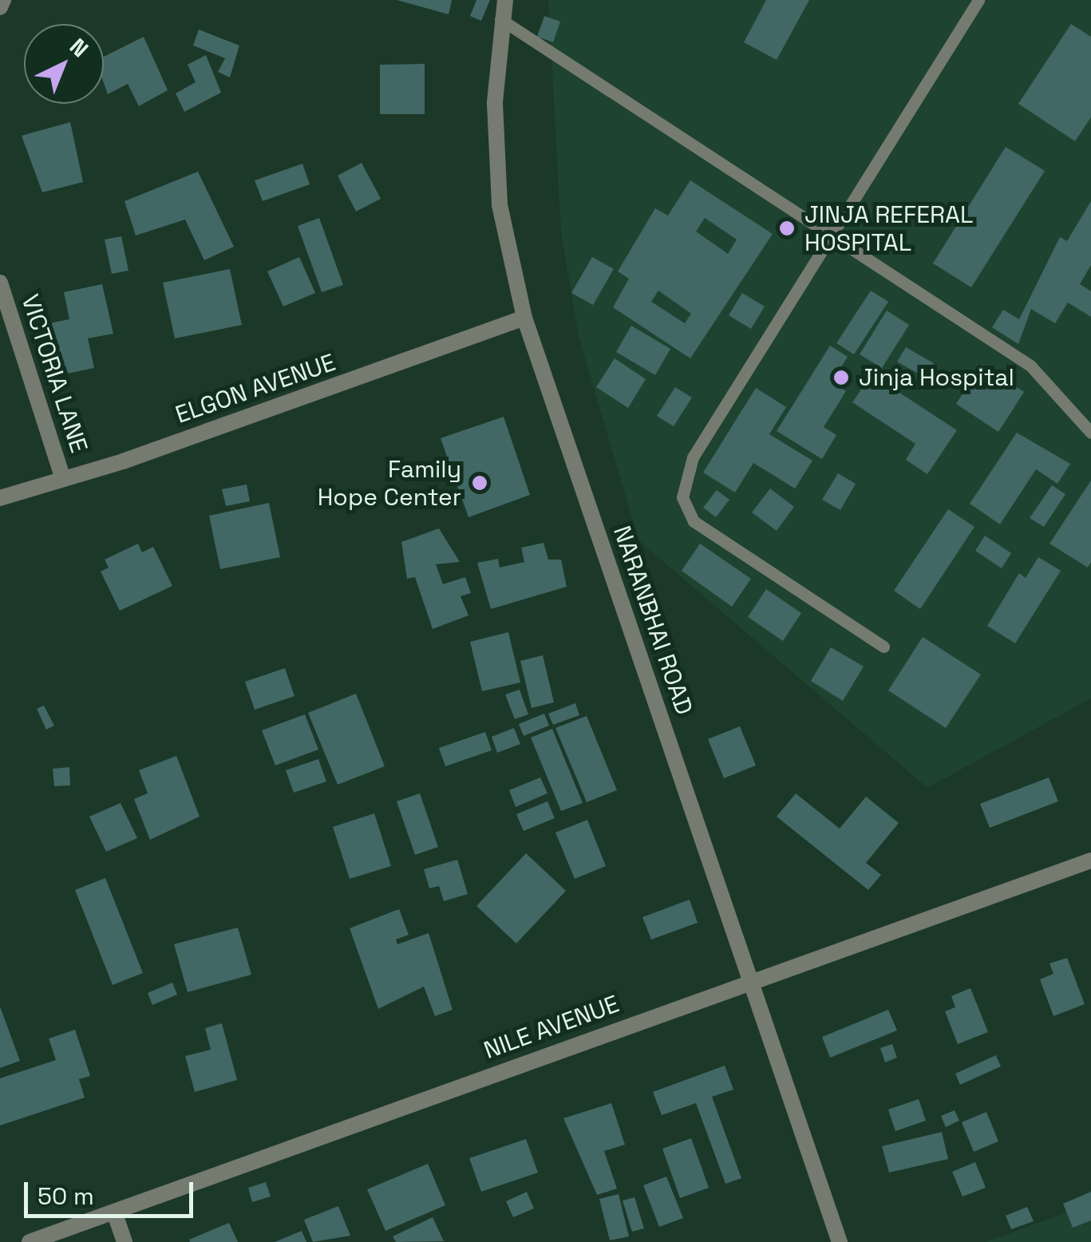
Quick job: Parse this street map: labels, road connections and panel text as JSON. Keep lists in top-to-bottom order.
{
  "streets": {
    "street": [
      "VICTORIA LANE",
      "ELGON AVENUE",
      "NARANBHAI ROAD",
      "NILE AVENUE"
    ]
  },
  "crossings": [
    ["VICTORIA LANE", "ELGON AVENUE"],
    ["ELGON AVENUE", "NARANBHAI ROAD"],
    ["NARANBHAI ROAD", "NILE AVENUE"]
  ],
  "places": ["JINJA REFERAL HOSPITAL", "Jinja Hospital", "Family Hope Center"],
  "scale_bar": "50 m",
  "north": "top right"
}
